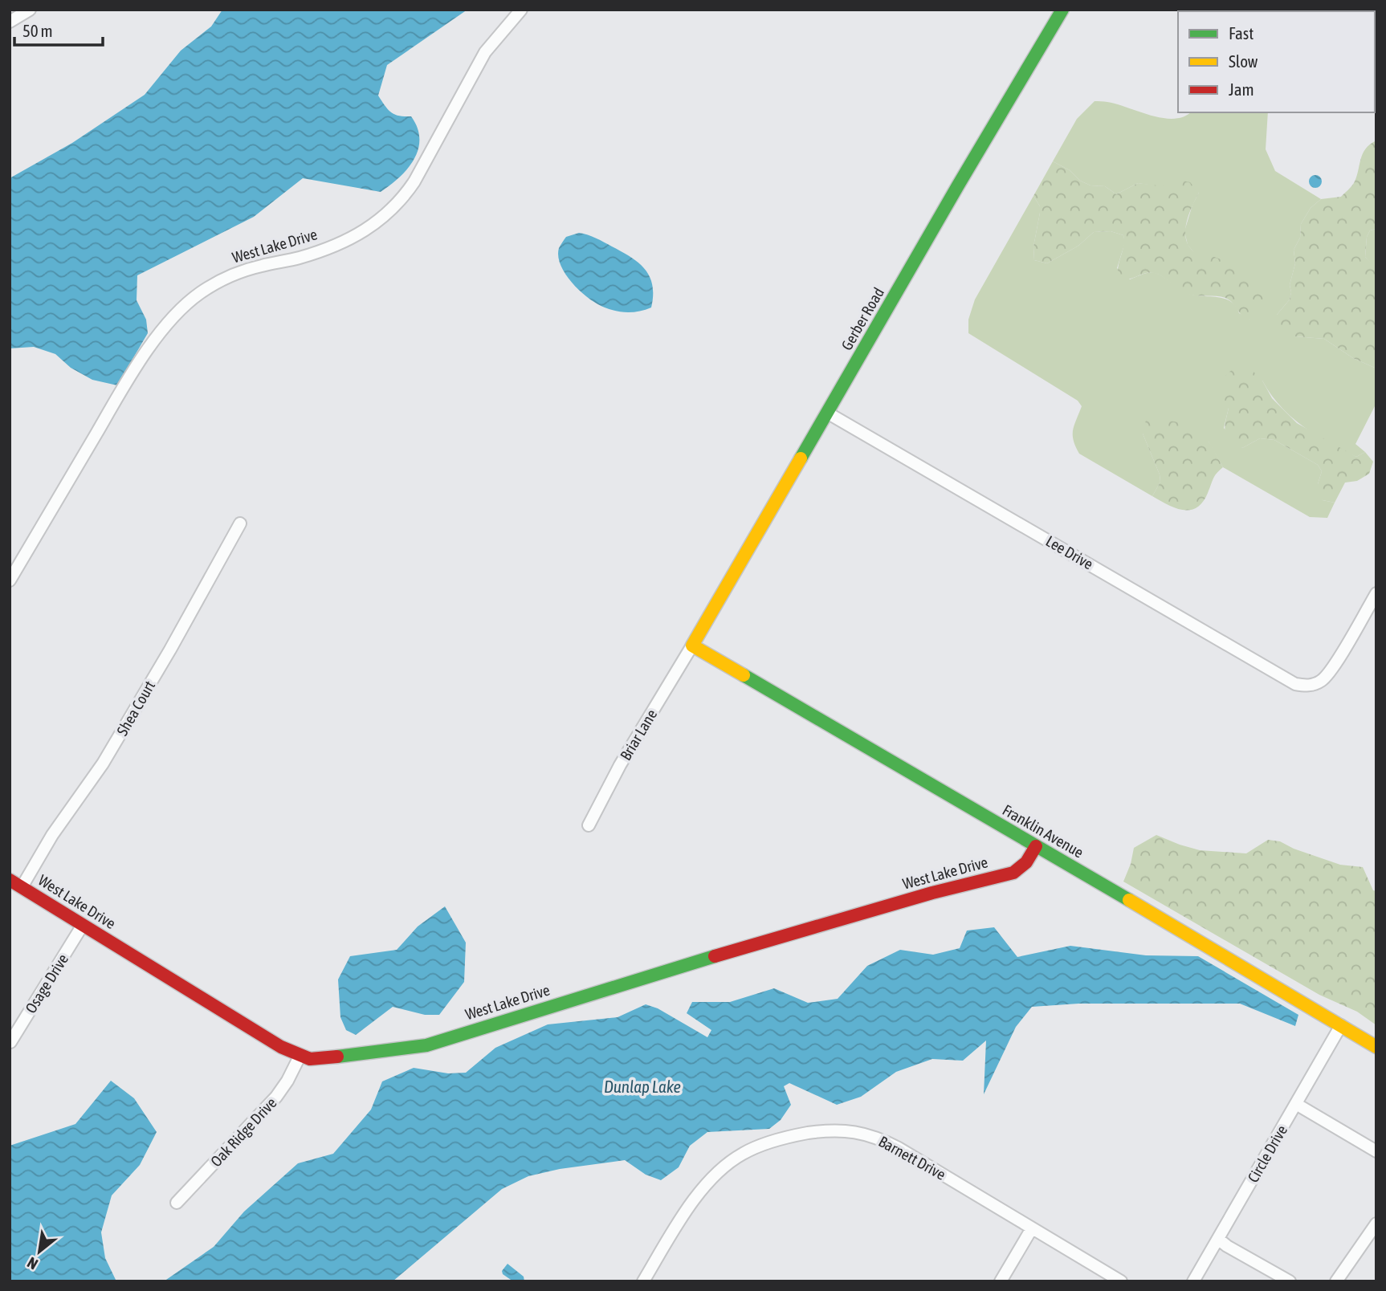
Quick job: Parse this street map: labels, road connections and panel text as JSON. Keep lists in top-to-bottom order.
{
  "streets": {
    "street": [
      "West Lake Drive",
      "Gerber Road",
      "Lee Drive",
      "Shea Court",
      "Briar Lane",
      "Franklin Avenue",
      "Osage Drive",
      "Oak Ridge Drive",
      "Circle Drive",
      "Barnett Drive"
    ]
  },
  "crossings": [
    ["West Lake Drive", "Shea Court"],
    ["West Lake Drive", "Franklin Avenue"],
    ["West Lake Drive", "Osage Drive"],
    ["West Lake Drive", "Oak Ridge Drive"],
    ["Gerber Road", "Lee Drive"],
    ["Gerber Road", "Briar Lane"],
    ["Gerber Road", "Franklin Avenue"],
    ["Briar Lane", "Franklin Avenue"],
    ["Franklin Avenue", "Circle Drive"]
  ],
  "water": ["Dunlap Lake"],
  "legend": ["Fast", "Slow", "Jam"],
  "scale_bar": "50 m",
  "north": "bottom left"
}
